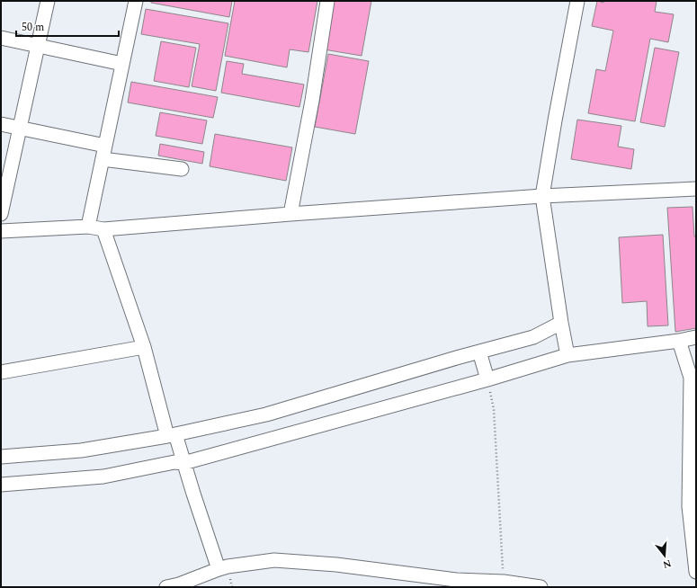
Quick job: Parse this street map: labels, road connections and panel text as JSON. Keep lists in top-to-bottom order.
{
  "scale_bar": "50 m",
  "north": "bottom"
}
